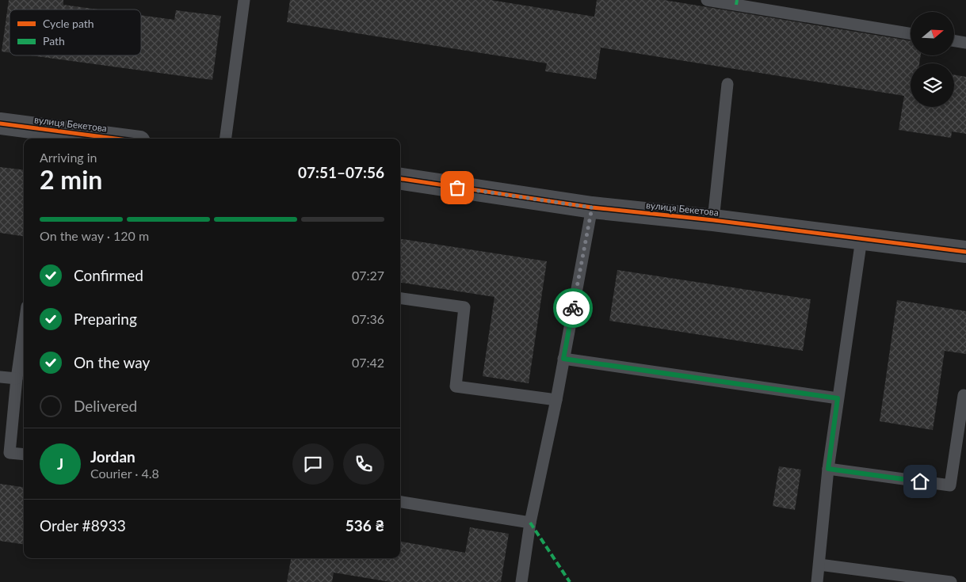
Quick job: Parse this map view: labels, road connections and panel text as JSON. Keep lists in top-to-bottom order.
{
  "streets": {
    "street": ["вулиця Бекетова"]
  },
  "legend": ["Cycle path", "Path"],
  "north": "right",
  "page": {
    "heading": ["2 min", "Arriving in", "07:51–07:56"],
    "panel": [
      "Jordan",
      "Courier · 4.8",
      "Order #8933",
      "536 ₴"
    ],
    "bar": "On the way · 120 m",
    "list": [
      ["Confirmed", "07:27"],
      ["Preparing", "07:36"],
      ["On the way", "07:42"],
      "Delivered"
    ],
    "round": "J"
  }
}
